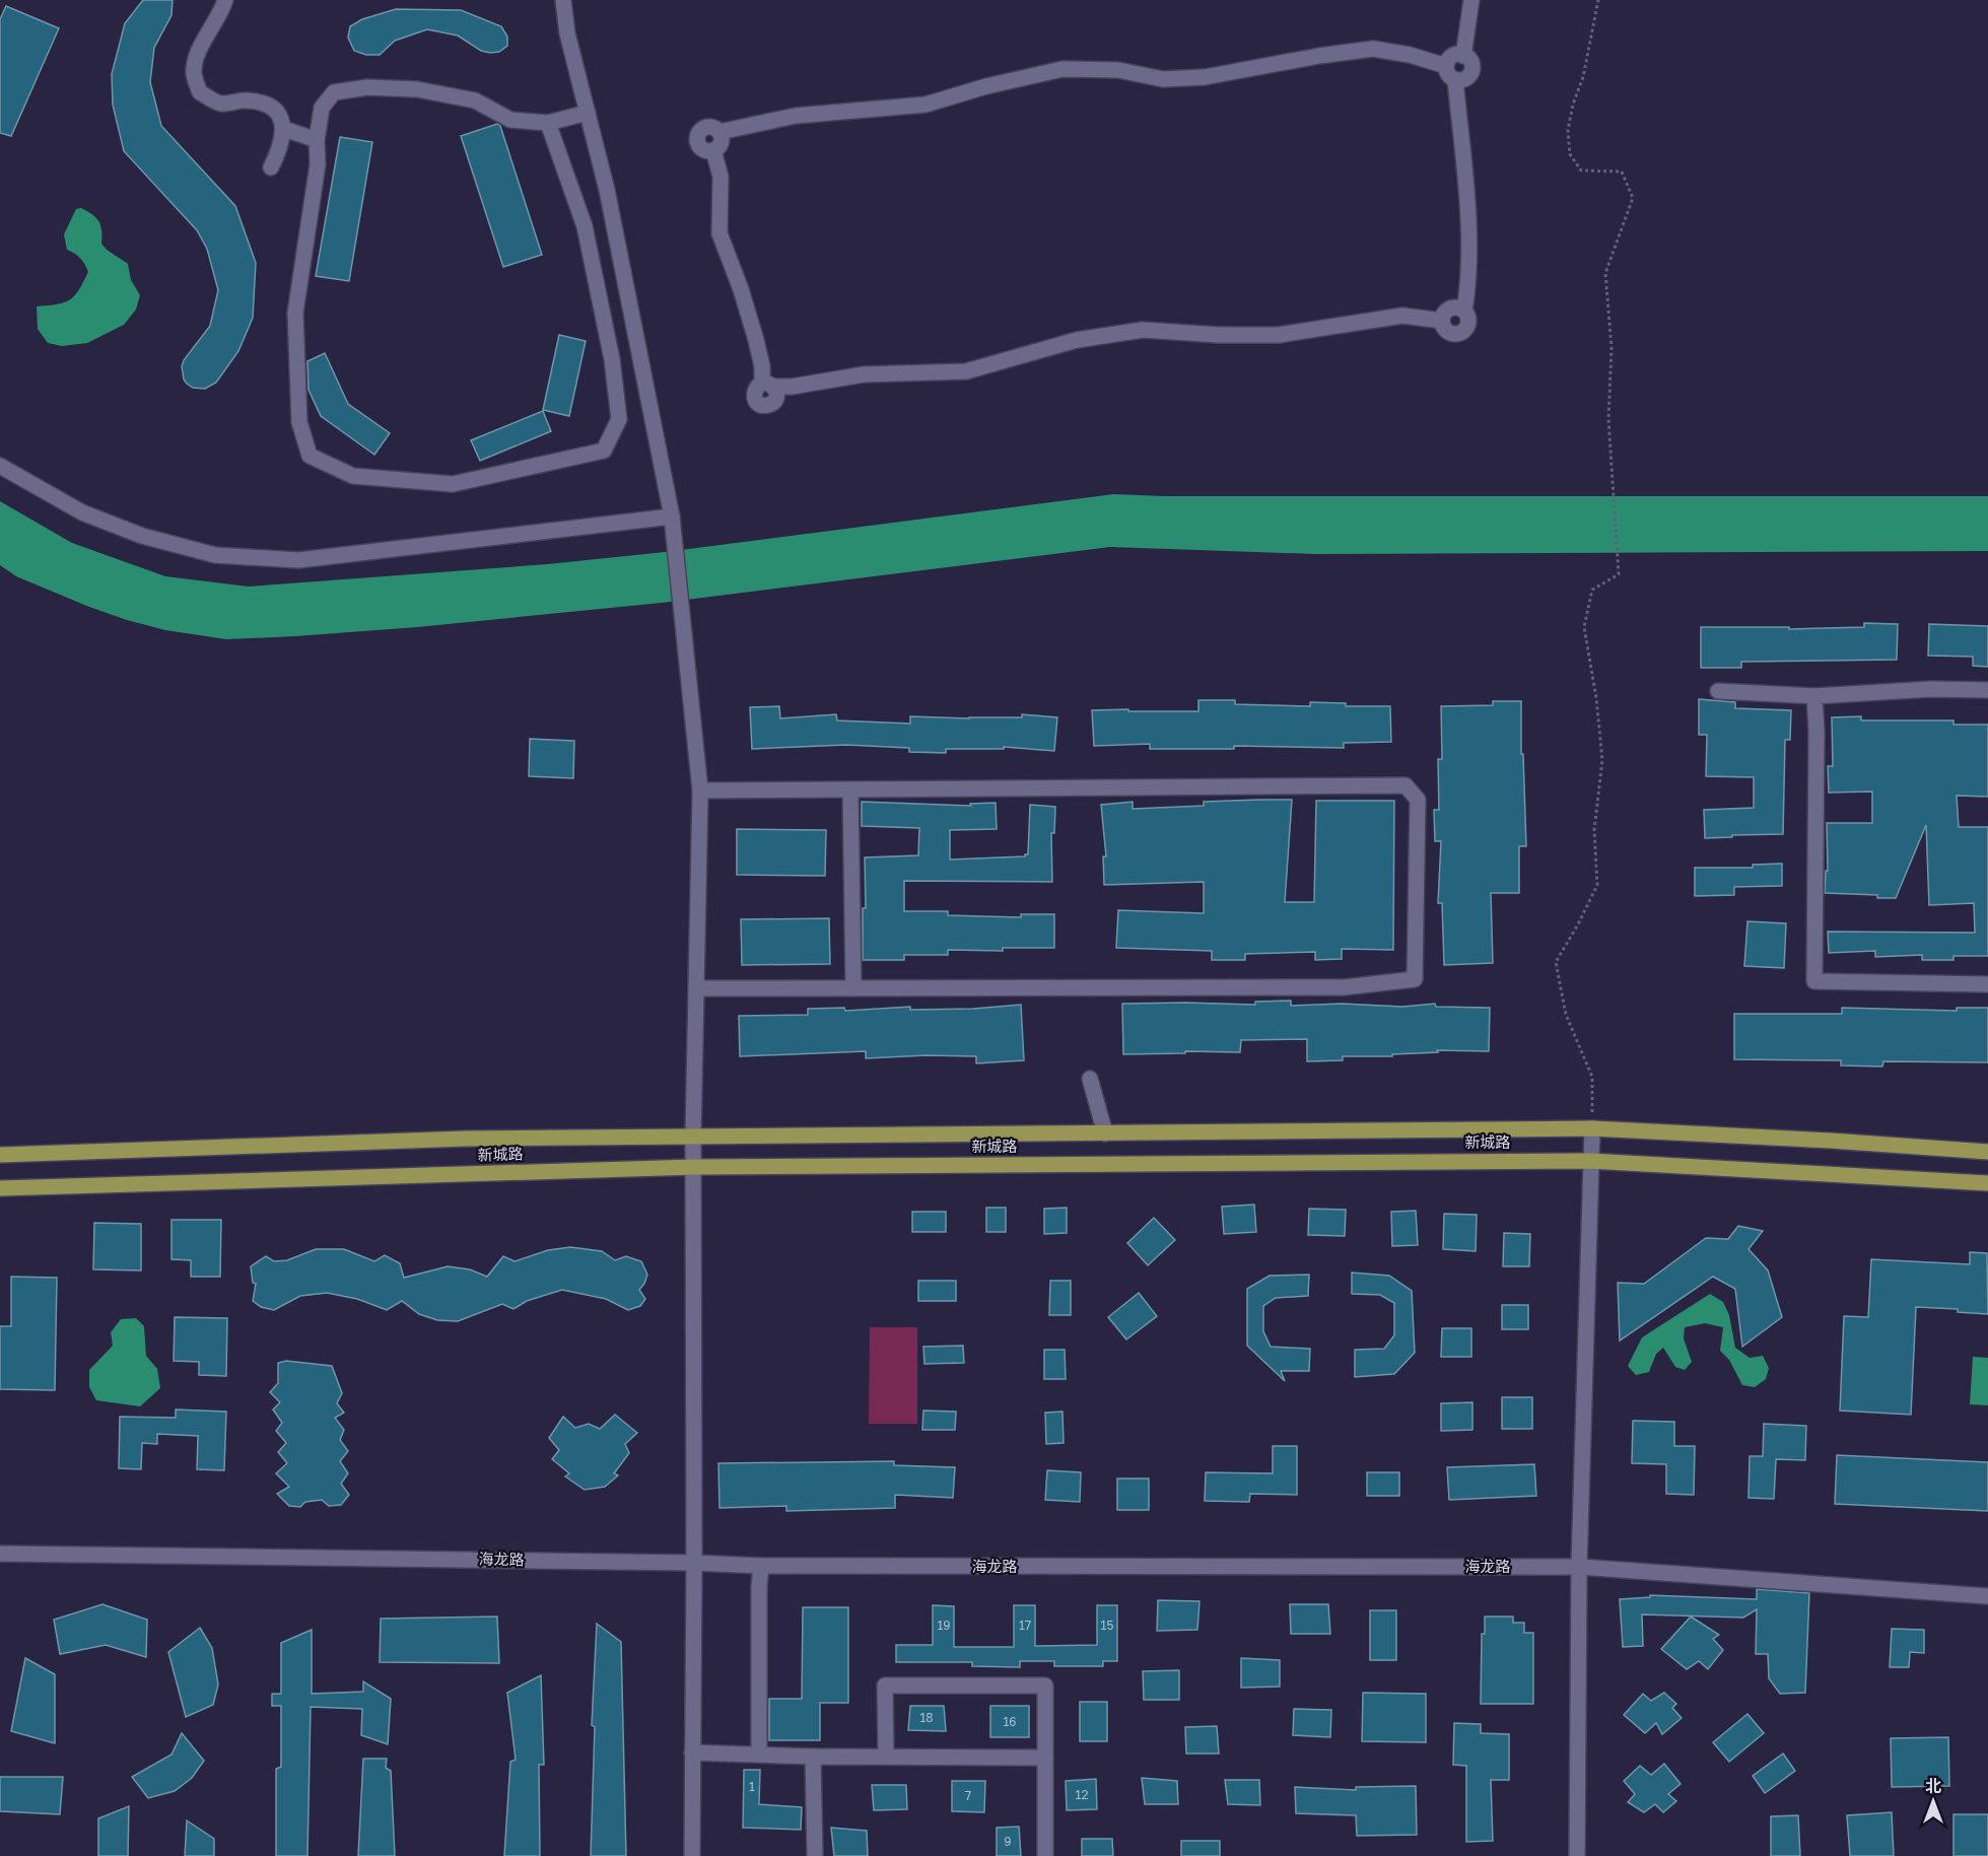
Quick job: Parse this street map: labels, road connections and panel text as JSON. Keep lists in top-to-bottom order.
{
  "streets": {
    "main road": ["新城路"],
    "street": ["海龙路"]
  },
  "house_numbers": [
    "19",
    "17",
    "15",
    "18",
    "16",
    "1",
    "12",
    "7",
    "9"
  ],
  "north": "top"
}
